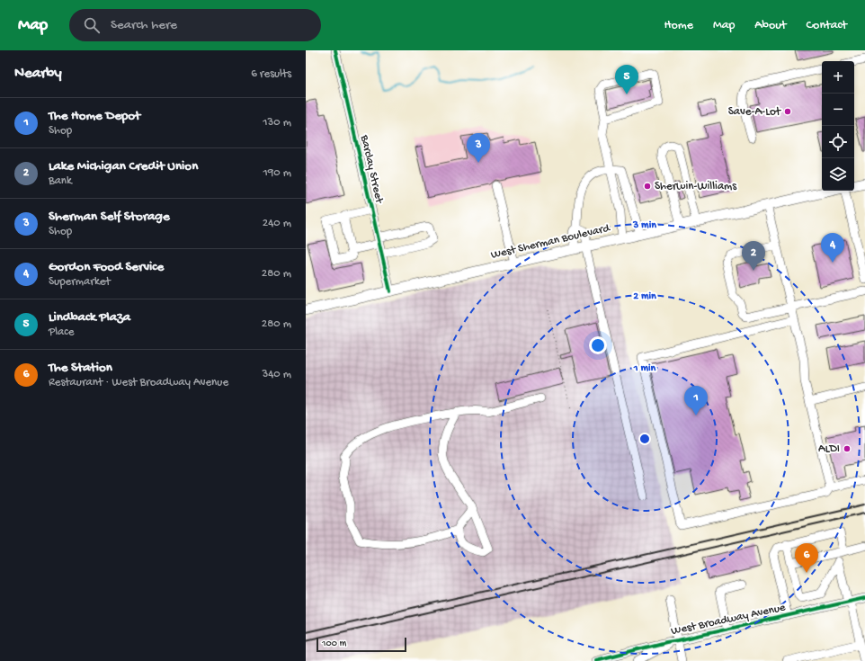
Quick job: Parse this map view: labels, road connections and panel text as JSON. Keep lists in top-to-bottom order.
{
  "streets": {
    "main road": ["West Sherman Boulevard"],
    "street": ["Barclay Street", "West Broadway Avenue"]
  },
  "crossings": [
    ["Barclay Street", "West Sherman Boulevard"]
  ],
  "places": ["Save-A-Lot", "Sherwin-Williams", "ALDI"],
  "scale_bar": "100 m",
  "page": {
    "header": "Map",
    "search": "Search here",
    "nav": [
      "Home",
      "Map",
      "About",
      "Contact"
    ],
    "heading": ["Nearby", "6 results"],
    "map_buttons": ["+", "−"],
    "pins": [
      "5",
      "3",
      "4",
      "2",
      "1",
      "6"
    ],
    "list": [
      {
        "mark": "1",
        "name": "The Home Depot",
        "note": "Shop",
        "value": "130 m"
      },
      {
        "mark": "2",
        "name": "Lake Michigan Credit Union",
        "note": "Bank",
        "value": "190 m"
      },
      {
        "mark": "3",
        "name": "Sherman Self Storage",
        "note": "Shop",
        "value": "240 m"
      },
      {
        "mark": "4",
        "name": "Gordon Food Service",
        "note": "Supermarket",
        "value": "280 m"
      },
      {
        "mark": "5",
        "name": "Lindback Plaza",
        "note": "Place",
        "value": "280 m"
      },
      {
        "mark": "6",
        "name": "The Station",
        "note": "Restaurant · West Broadway Avenue",
        "value": "340 m"
      }
    ],
    "scale": "100 m"
  },
  "rings": ["3 min", "2 min", "1 min"]
}
